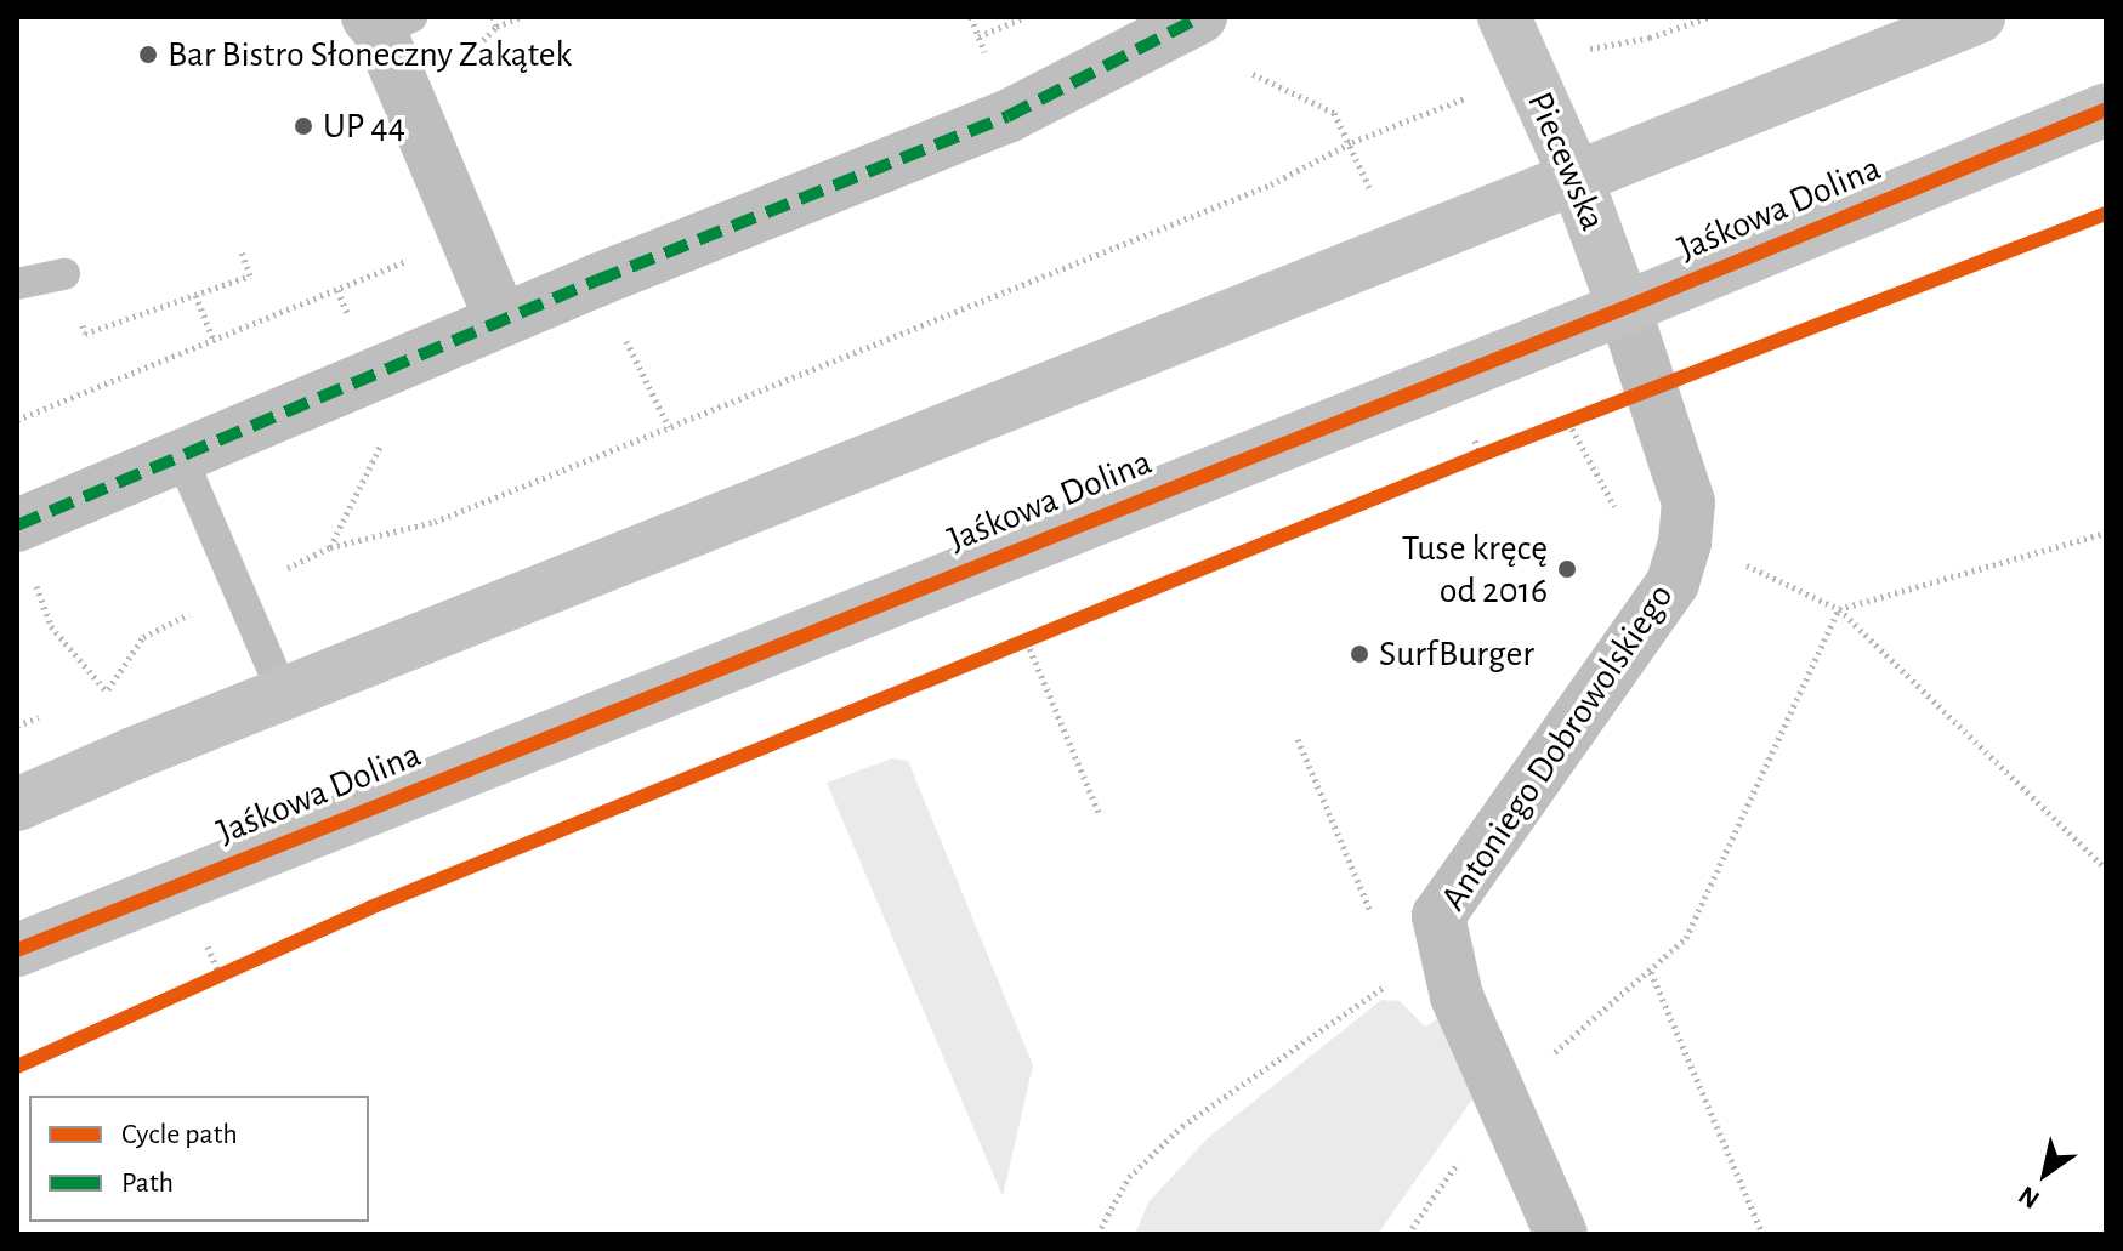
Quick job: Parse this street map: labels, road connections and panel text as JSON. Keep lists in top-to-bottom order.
{
  "streets": {
    "street": ["Piecewska", "Jaśkowa Dolina", "Antoniego Dobrowolskiego"]
  },
  "crossings": [
    ["Piecewska", "Jaśkowa Dolina"],
    ["Piecewska", "Antoniego Dobrowolskiego"],
    ["Jaśkowa Dolina", "Antoniego Dobrowolskiego"]
  ],
  "places": [
    "Bar Bistro Słoneczny Zakątek",
    "UP 44",
    "Tuse kręcę od 2016",
    "SurfBurger"
  ],
  "legend": ["Cycle path", "Path"],
  "north": "bottom left"
}
